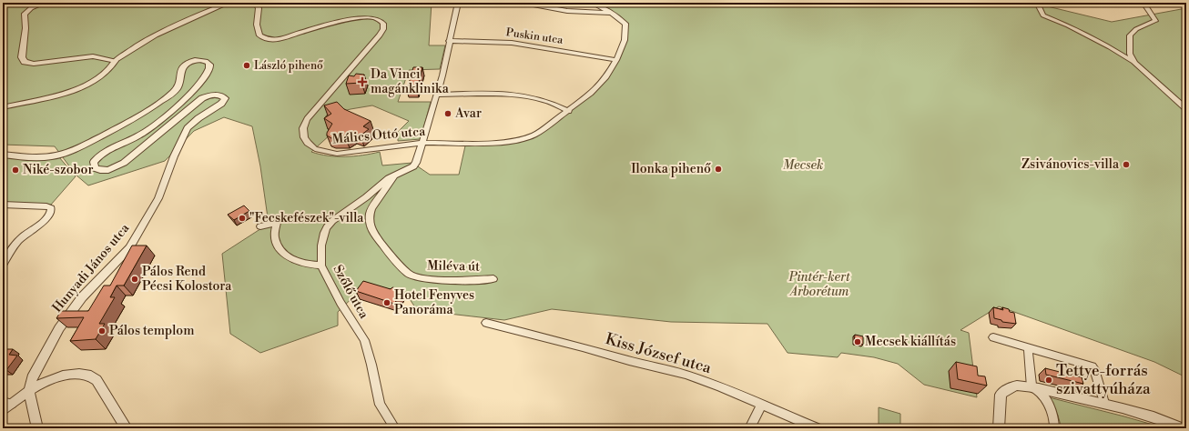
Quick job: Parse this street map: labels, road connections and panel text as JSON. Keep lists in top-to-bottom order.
{
  "streets": {
    "street": [
      "Puskin utca",
      "Málics Ottó utca",
      "Miléva út",
      "Hunyadi János utca",
      "Szőlő utca",
      "Kiss József utca"
    ]
  },
  "crossings": [
    ["Puskin utca", "Málics Ottó utca"],
    ["Puskin utca", "Szőlő utca"],
    ["Málics Ottó utca", "Szőlő utca"],
    ["Miléva út", "Szőlő utca"]
  ],
  "parks": ["Mecsek", "Pintér-kert Arborétum"],
  "places": {
    "other": [
      "László pihenő",
      "Avar",
      "Zsivánovics-villa",
      "Ilonka pihenő",
      "Niké-szobor",
      "\"Fecskefészek\"-villa",
      "Pálos Rend Pécsi Kolostora",
      "Hotel Fenyves Panoráma",
      "Pálos templom",
      "Mecsek kiállítás",
      "Tettye-forrás szivattyúháza"
    ],
    "health": ["Da Vinci magánklinika"]
  }
}
